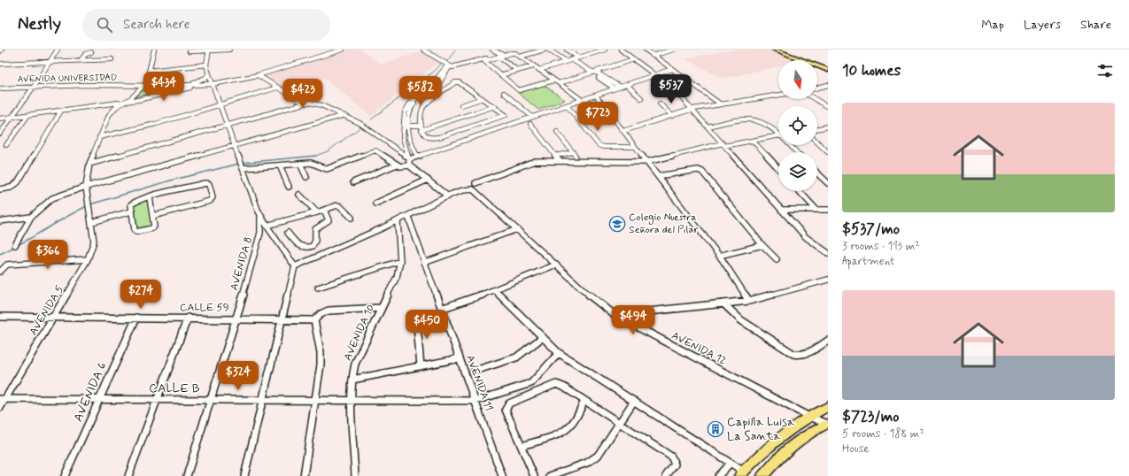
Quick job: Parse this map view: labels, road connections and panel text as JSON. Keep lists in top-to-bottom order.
{
  "streets": {
    "street": [
      "AVENIDA UNIVERSIDAD",
      "AVENIDA 8",
      "CALLE 59",
      "AVENIDA 5",
      "AVENIDA 10",
      "AVENIDA 12",
      "AVENIDA 11",
      "CALLE B",
      "AVENIDA 6"
    ]
  },
  "crossings": [
    ["AVENIDA UNIVERSIDAD", "AVENIDA 5"],
    ["AVENIDA 8", "CALLE 59"],
    ["AVENIDA 8", "CALLE B"],
    ["CALLE 59", "AVENIDA 5"],
    ["CALLE 59", "AVENIDA 6"],
    ["AVENIDA 5", "CALLE B"],
    ["AVENIDA 10", "CALLE B"],
    ["AVENIDA 11", "CALLE B"],
    ["CALLE B", "AVENIDA 6"]
  ],
  "places": {
    "school or university": ["Colegio Nuestra Señora del Pilar"],
    "building": ["Capilla Luisa La Santa"]
  },
  "north": "bottom",
  "page": {
    "header": "Nestly",
    "search": "Search here",
    "nav": ["Map", "Layers", "Share"],
    "heading": "10 homes",
    "price": [
      "$434",
      "$537",
      "$582",
      "$423",
      "$723",
      "$366",
      "$274",
      "$494",
      "$450",
      "$324"
    ],
    "list": [
      {
        "name": "$537/mo",
        "note": "3 rooms · 113 m² · Apartment"
      },
      {
        "name": "$723/mo",
        "note": "5 rooms · 188 m² · House"
      }
    ]
  }
}
